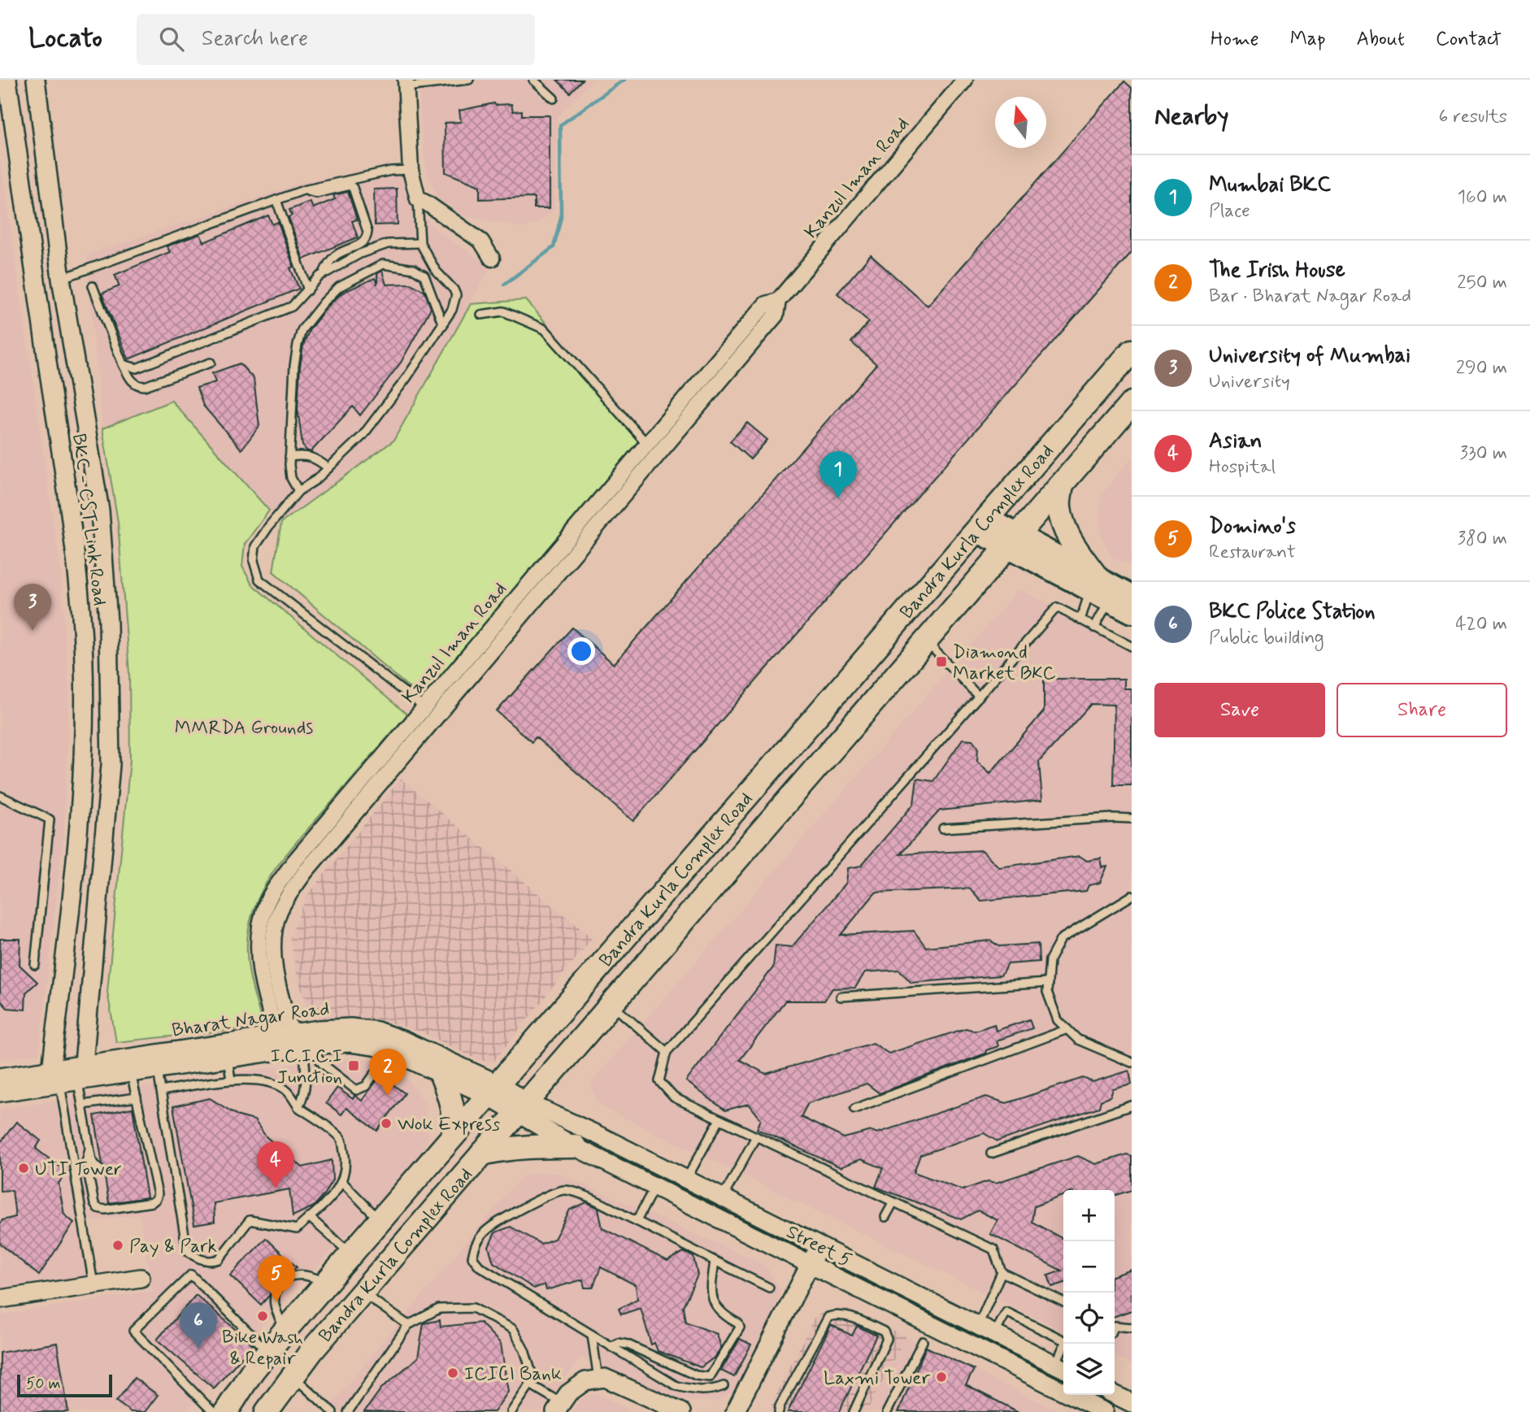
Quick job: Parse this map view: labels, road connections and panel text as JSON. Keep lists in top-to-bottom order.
{
  "streets": {
    "main road": ["Bandra Kurla Complex Road"],
    "street": [
      "Kanzul Iman Road",
      "BKC - CST Link Road",
      "Bharat Nagar Road",
      "Street 5"
    ]
  },
  "crossings": [
    ["Kanzul Iman Road", "Bharat Nagar Road"],
    ["BKC - CST Link Road", "Bharat Nagar Road"],
    ["Bandra Kurla Complex Road", "Bharat Nagar Road"],
    ["Bandra Kurla Complex Road", "Street 5"]
  ],
  "parks": ["MMRDA Grounds"],
  "places": {
    "transit": ["Diamond Market BKC", "I.C.I.C.I Junction"],
    "other": [
      "Wok Express",
      "UTI Tower",
      "Pay & Park",
      "Bike Wash & Repair",
      "ICICI Bank",
      "Laxmi Tower"
    ]
  },
  "scale_bar": "50 m",
  "north": "top",
  "page": {
    "header": "Locato",
    "search": "Search here",
    "nav": [
      "Home",
      "Map",
      "About",
      "Contact"
    ],
    "heading": ["Nearby", "6 results"],
    "list": [
      {
        "mark": "1",
        "name": "Mumbai BKC",
        "note": "Place",
        "value": "160 m"
      },
      {
        "mark": "2",
        "name": "The Irish House",
        "note": "Bar · Bharat Nagar Road",
        "value": "250 m"
      },
      {
        "mark": "3",
        "name": "University of Mumbai",
        "note": "University",
        "value": "290 m"
      },
      {
        "mark": "4",
        "name": "Asian",
        "note": "Hospital",
        "value": "330 m"
      },
      {
        "mark": "5",
        "name": "Domino's",
        "note": "Restaurant",
        "value": "380 m"
      },
      {
        "mark": "6",
        "name": "BKC Police Station",
        "note": "Public building",
        "value": "420 m"
      }
    ],
    "pins": [
      "1",
      "3",
      "2",
      "4",
      "5",
      "6"
    ],
    "buttons": ["Save", "Share"],
    "map_buttons": ["+", "−"],
    "scale": "50 m"
  }
}
